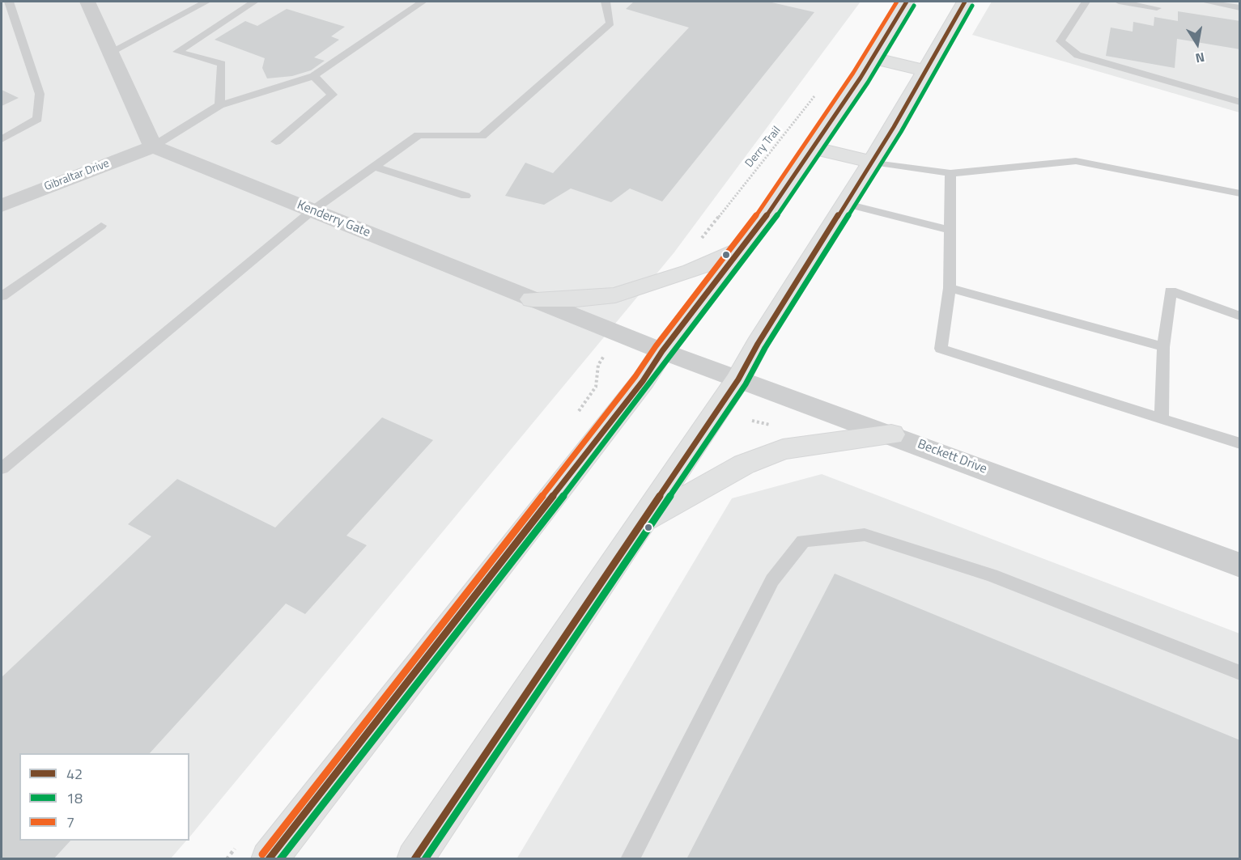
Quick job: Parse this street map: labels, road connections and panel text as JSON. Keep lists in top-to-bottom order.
{
  "streets": {
    "street": ["Gibraltar Drive", "Kenderry Gate", "Beckett Drive"],
    "path": ["Derry Trail"]
  },
  "crossings": [
    ["Gibraltar Drive", "Kenderry Gate"],
    ["Kenderry Gate", "Beckett Drive"]
  ],
  "lines": ["transit line 42", "transit line 7", "transit line 18"],
  "legend": ["42", "18", "7"],
  "north": "bottom"
}
